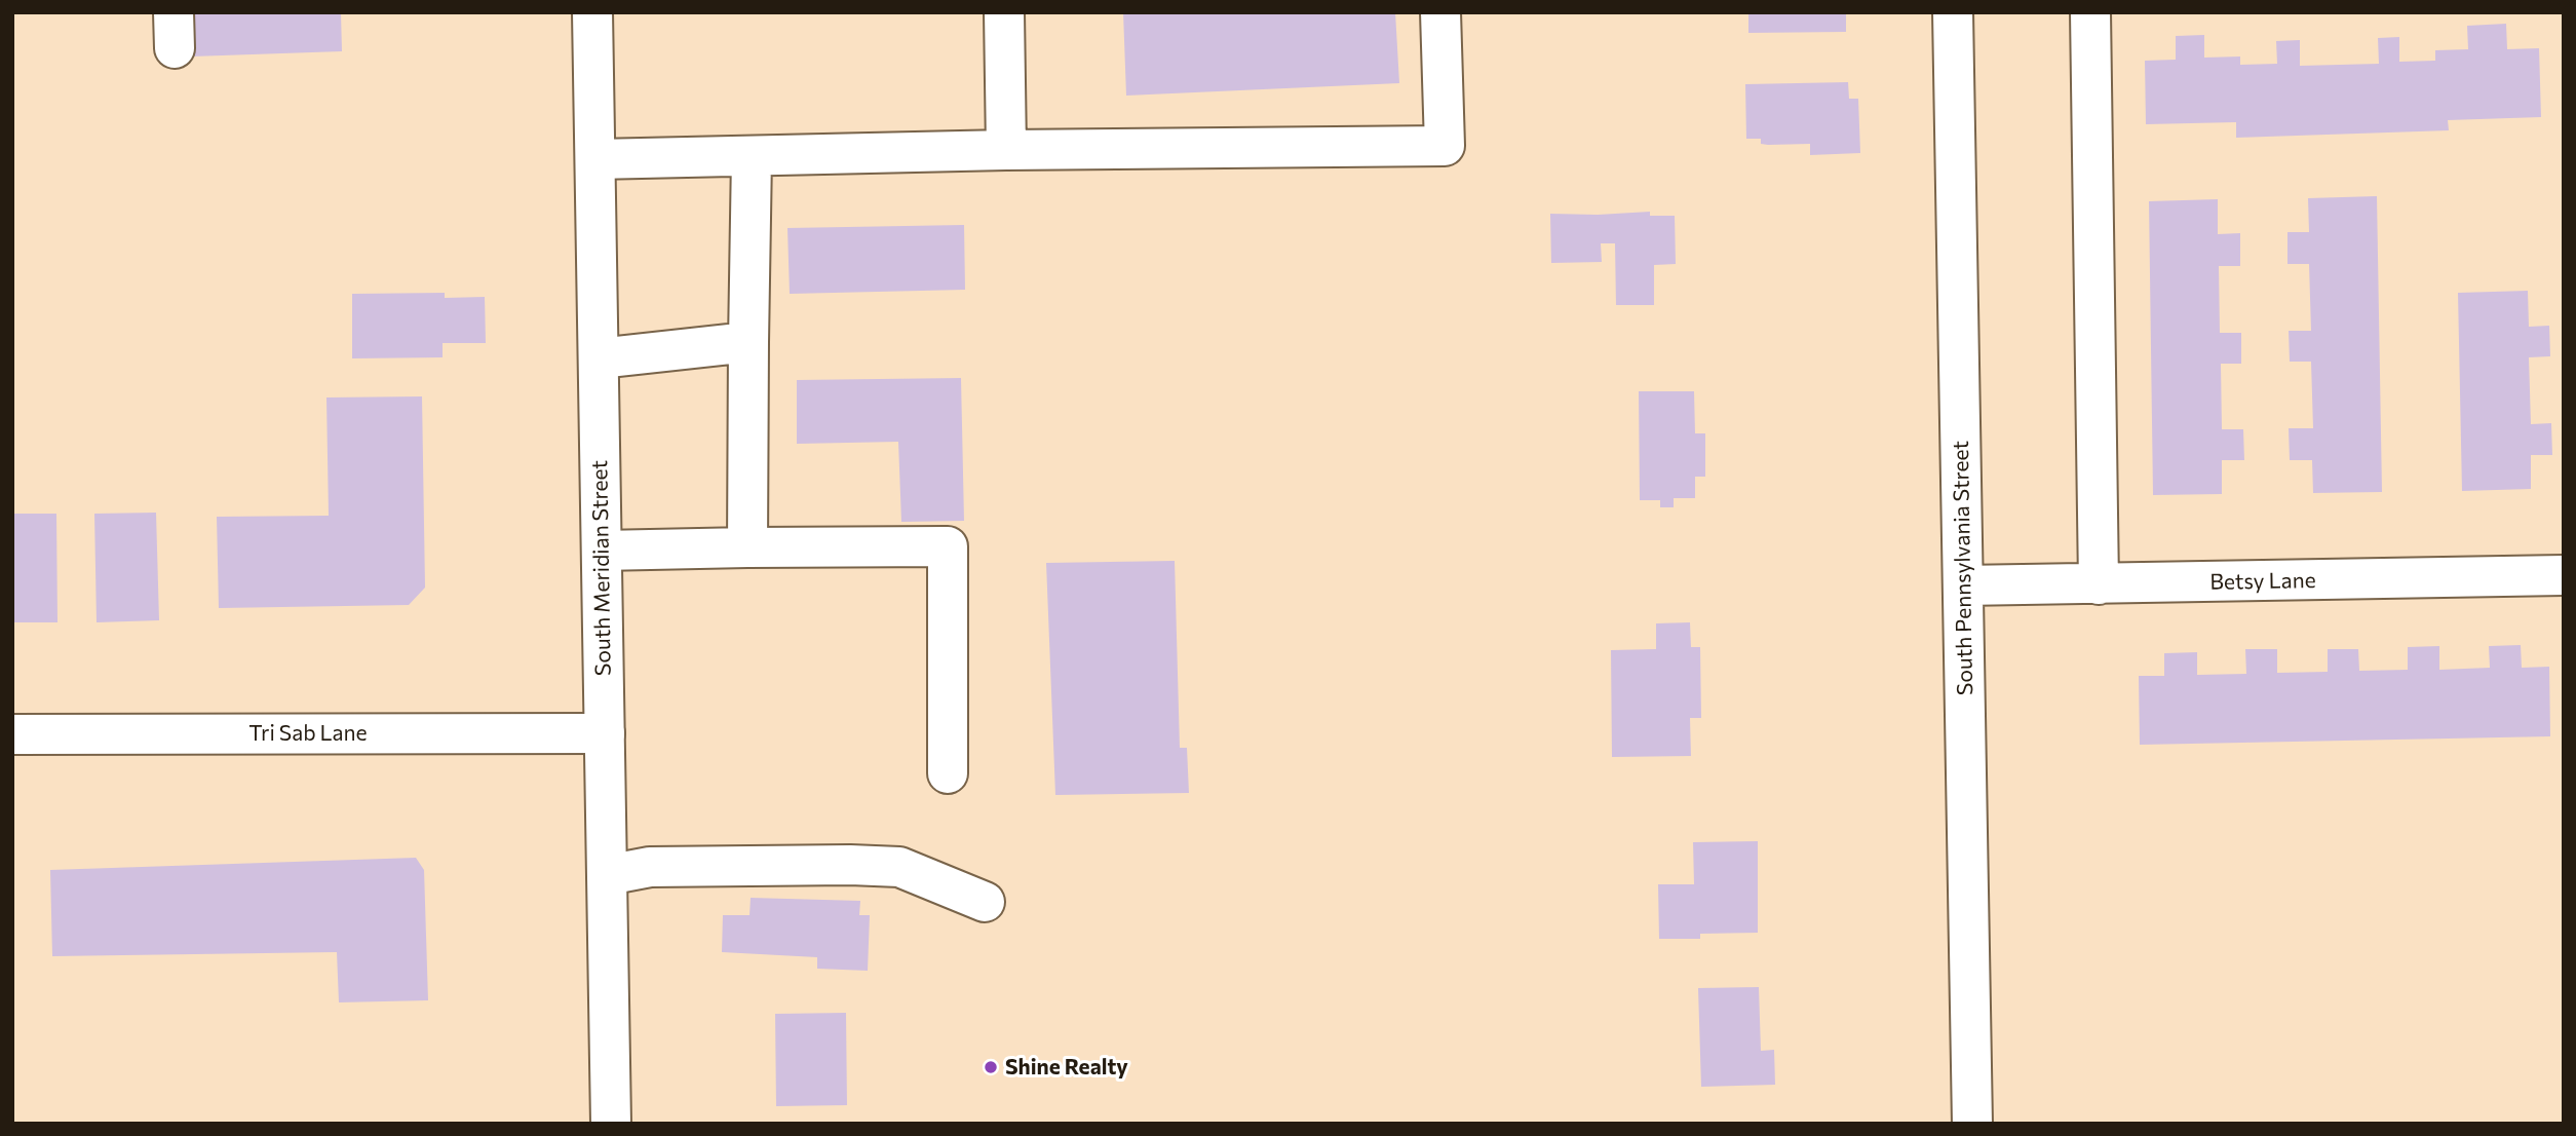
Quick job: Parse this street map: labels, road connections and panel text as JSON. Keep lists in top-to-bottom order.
{
  "streets": {
    "street": [
      "South Meridian Street",
      "South Pennsylvania Street",
      "Betsy Lane",
      "Tri Sab Lane"
    ]
  },
  "crossings": [
    ["South Meridian Street", "Tri Sab Lane"],
    ["South Pennsylvania Street", "Betsy Lane"]
  ],
  "places": ["Shine Realty"]
}
